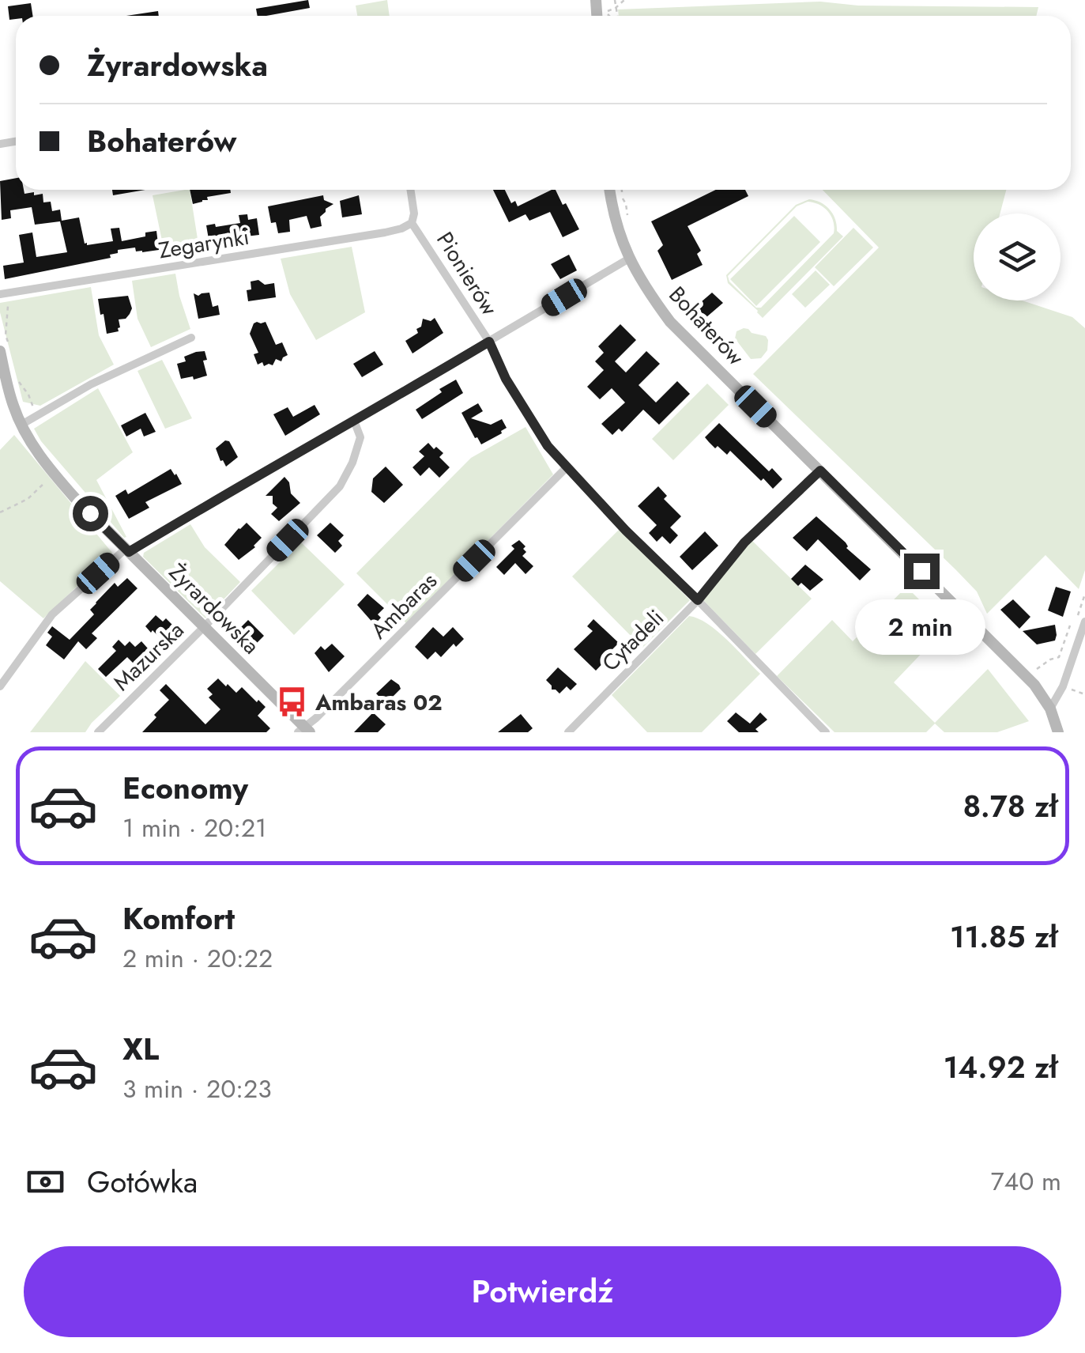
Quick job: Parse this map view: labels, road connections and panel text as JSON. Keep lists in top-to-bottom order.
{
  "streets": {
    "street": [
      "Zegarynki",
      "Pionierów",
      "Bohaterów",
      "Ambaras",
      "Żyrardowska",
      "Cytadeli",
      "Mazurska"
    ]
  },
  "crossings": [
    ["Zegarynki", "Pionierów"],
    ["Pionierów", "Ambaras"],
    ["Pionierów", "Cytadeli"],
    ["Bohaterów", "Cytadeli"],
    ["Ambaras", "Żyrardowska"],
    ["Żyrardowska", "Mazurska"]
  ],
  "places": {
    "bus stop": ["Ambaras 02"]
  },
  "page": {
    "banner": ["Żyrardowska", "Bohaterów"],
    "bubble": "2 min",
    "list": [
      {
        "name": "Economy",
        "note": "1 min · 20:21",
        "value": "8.78 zł"
      },
      {
        "name": "Komfort",
        "note": "2 min · 20:22",
        "value": "11.85 zł"
      },
      {
        "name": "XL",
        "note": "3 min · 20:23",
        "value": "14.92 zł"
      }
    ],
    "pay": ["Gotówka", "740 m"],
    "buttons": "Potwierdź"
  }
}
